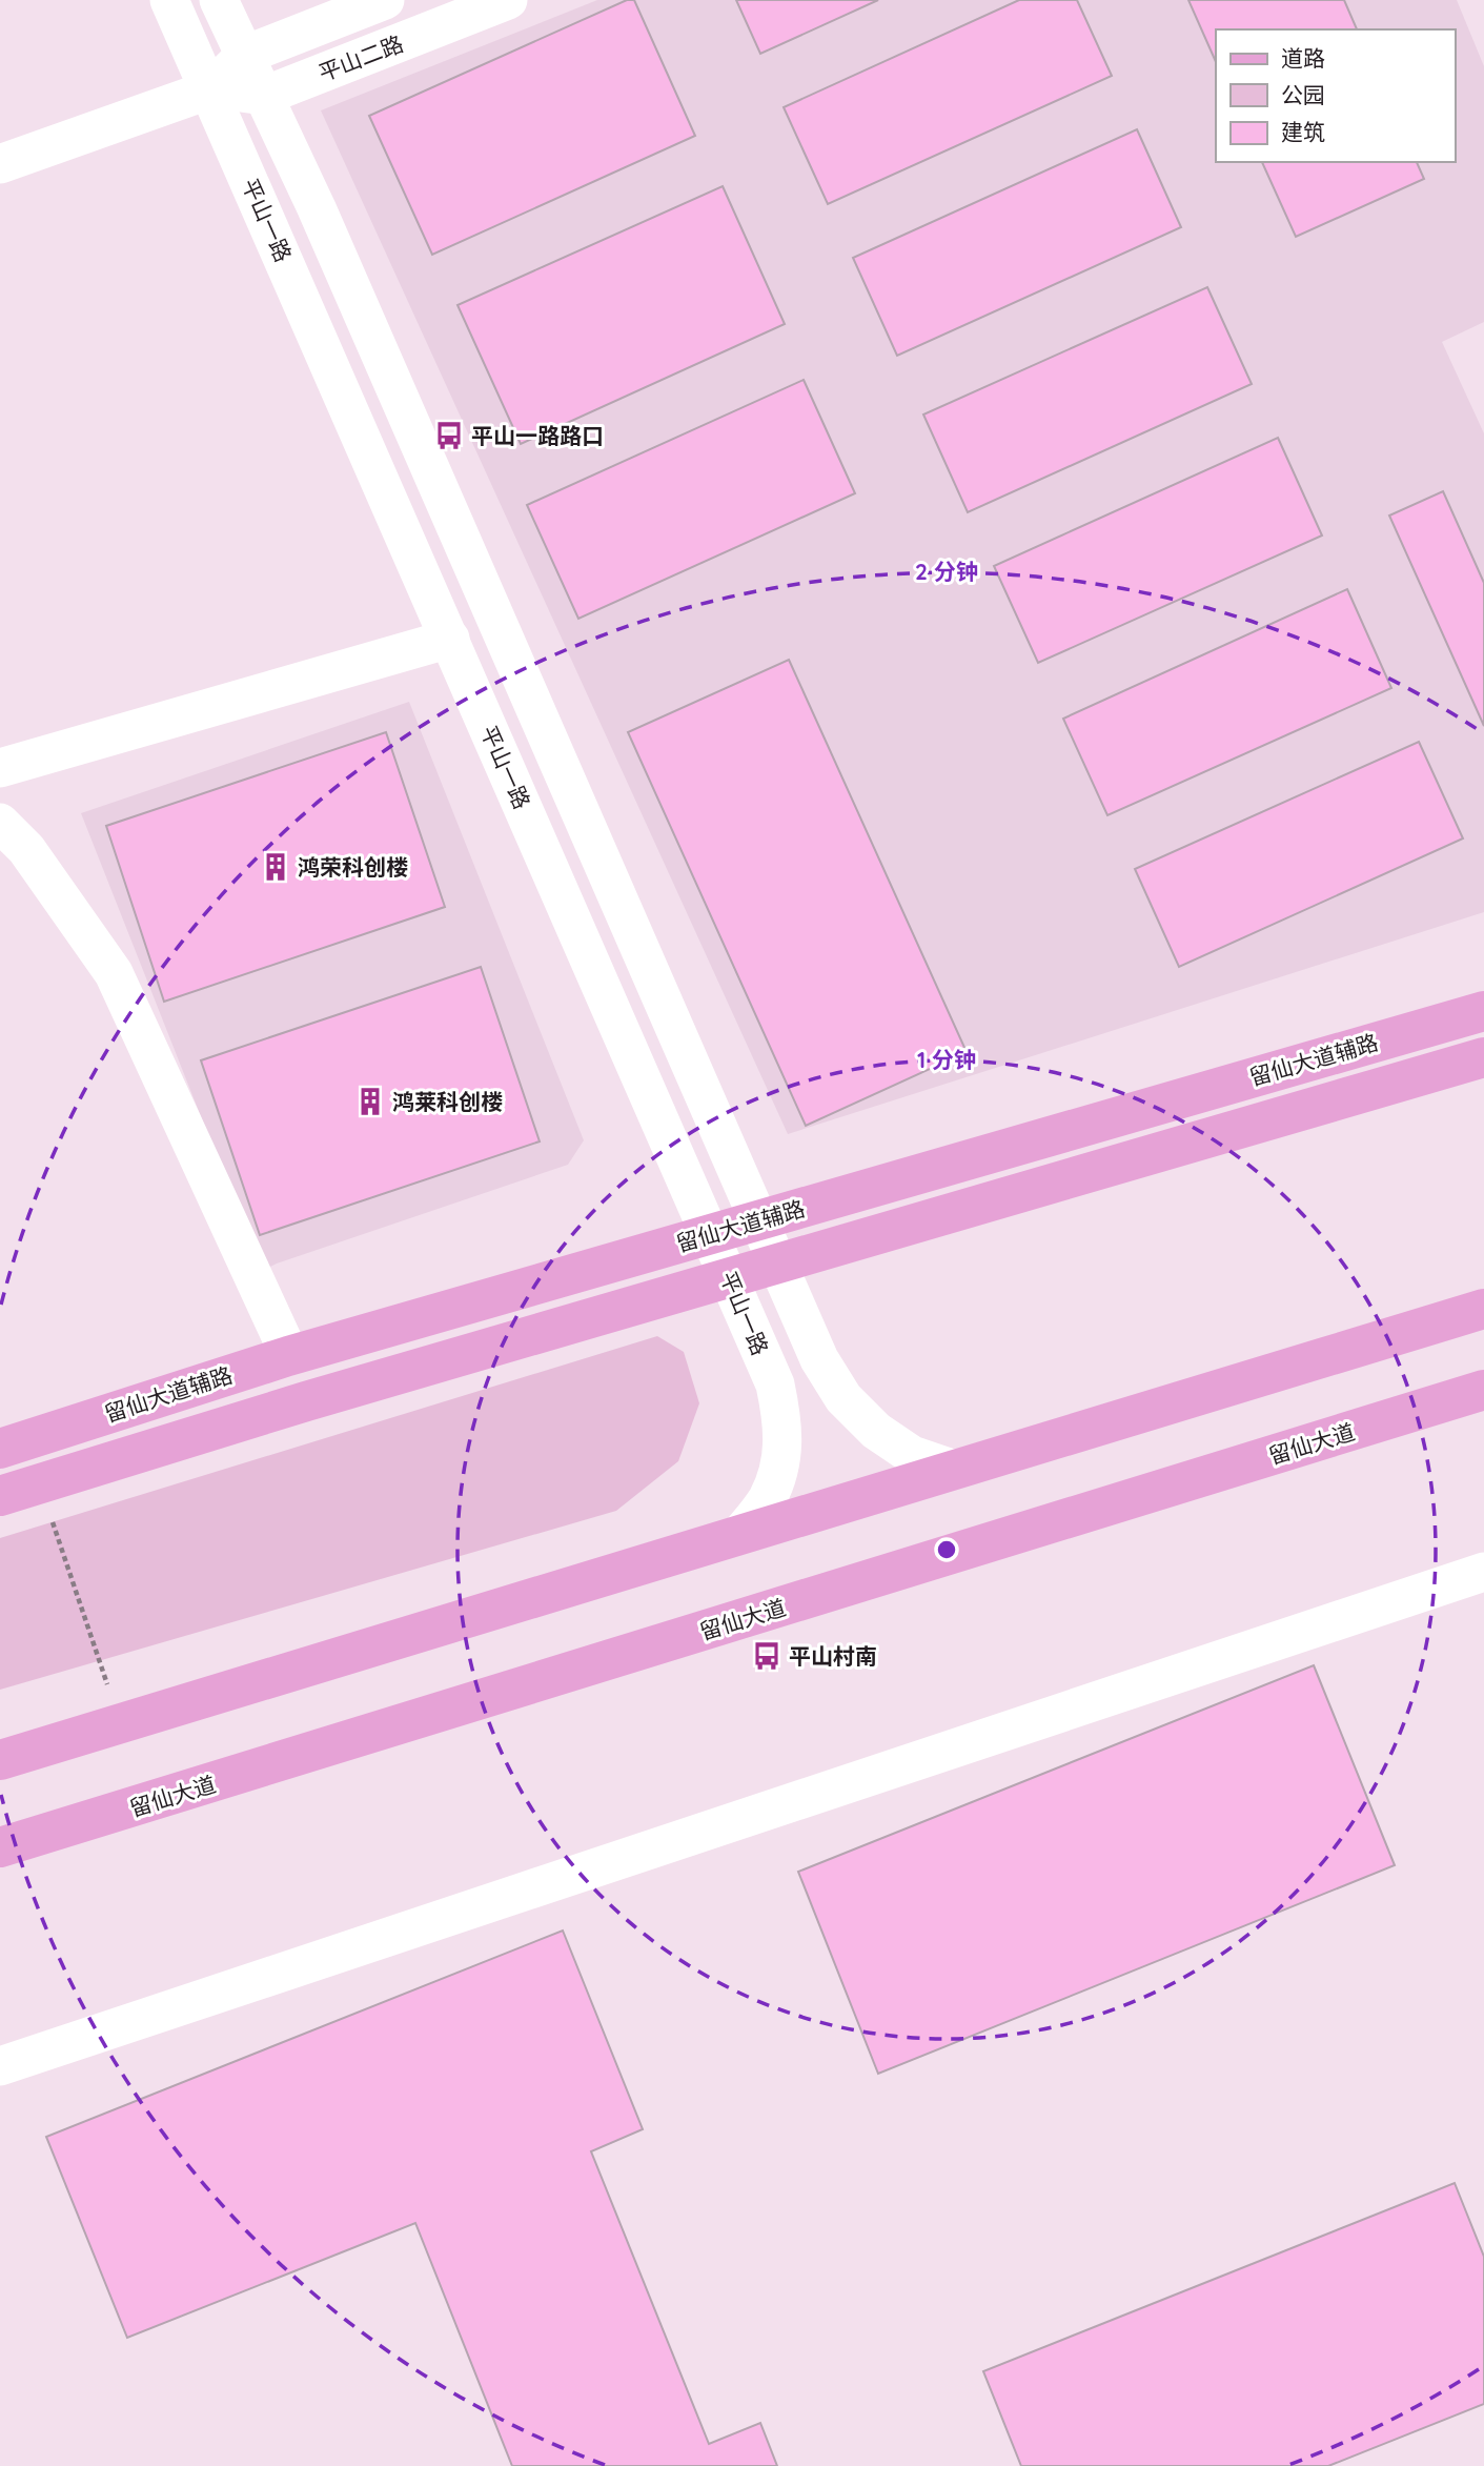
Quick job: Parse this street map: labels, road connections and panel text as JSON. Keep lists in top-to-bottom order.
{
  "streets": {
    "main road": ["留仙大道辅路", "留仙大道"],
    "street": ["平山二路", "平山一路"]
  },
  "crossings": [
    ["平山二路", "平山一路"],
    ["平山一路", "留仙大道辅路"]
  ],
  "places": {
    "bus stop": ["平山一路路口", "平山村南"],
    "building": ["鸿荣科创楼", "鸿莱科创楼"]
  },
  "legend": ["道路", "公园", "建筑"],
  "rings": ["2 分钟", "1 分钟"]
}
